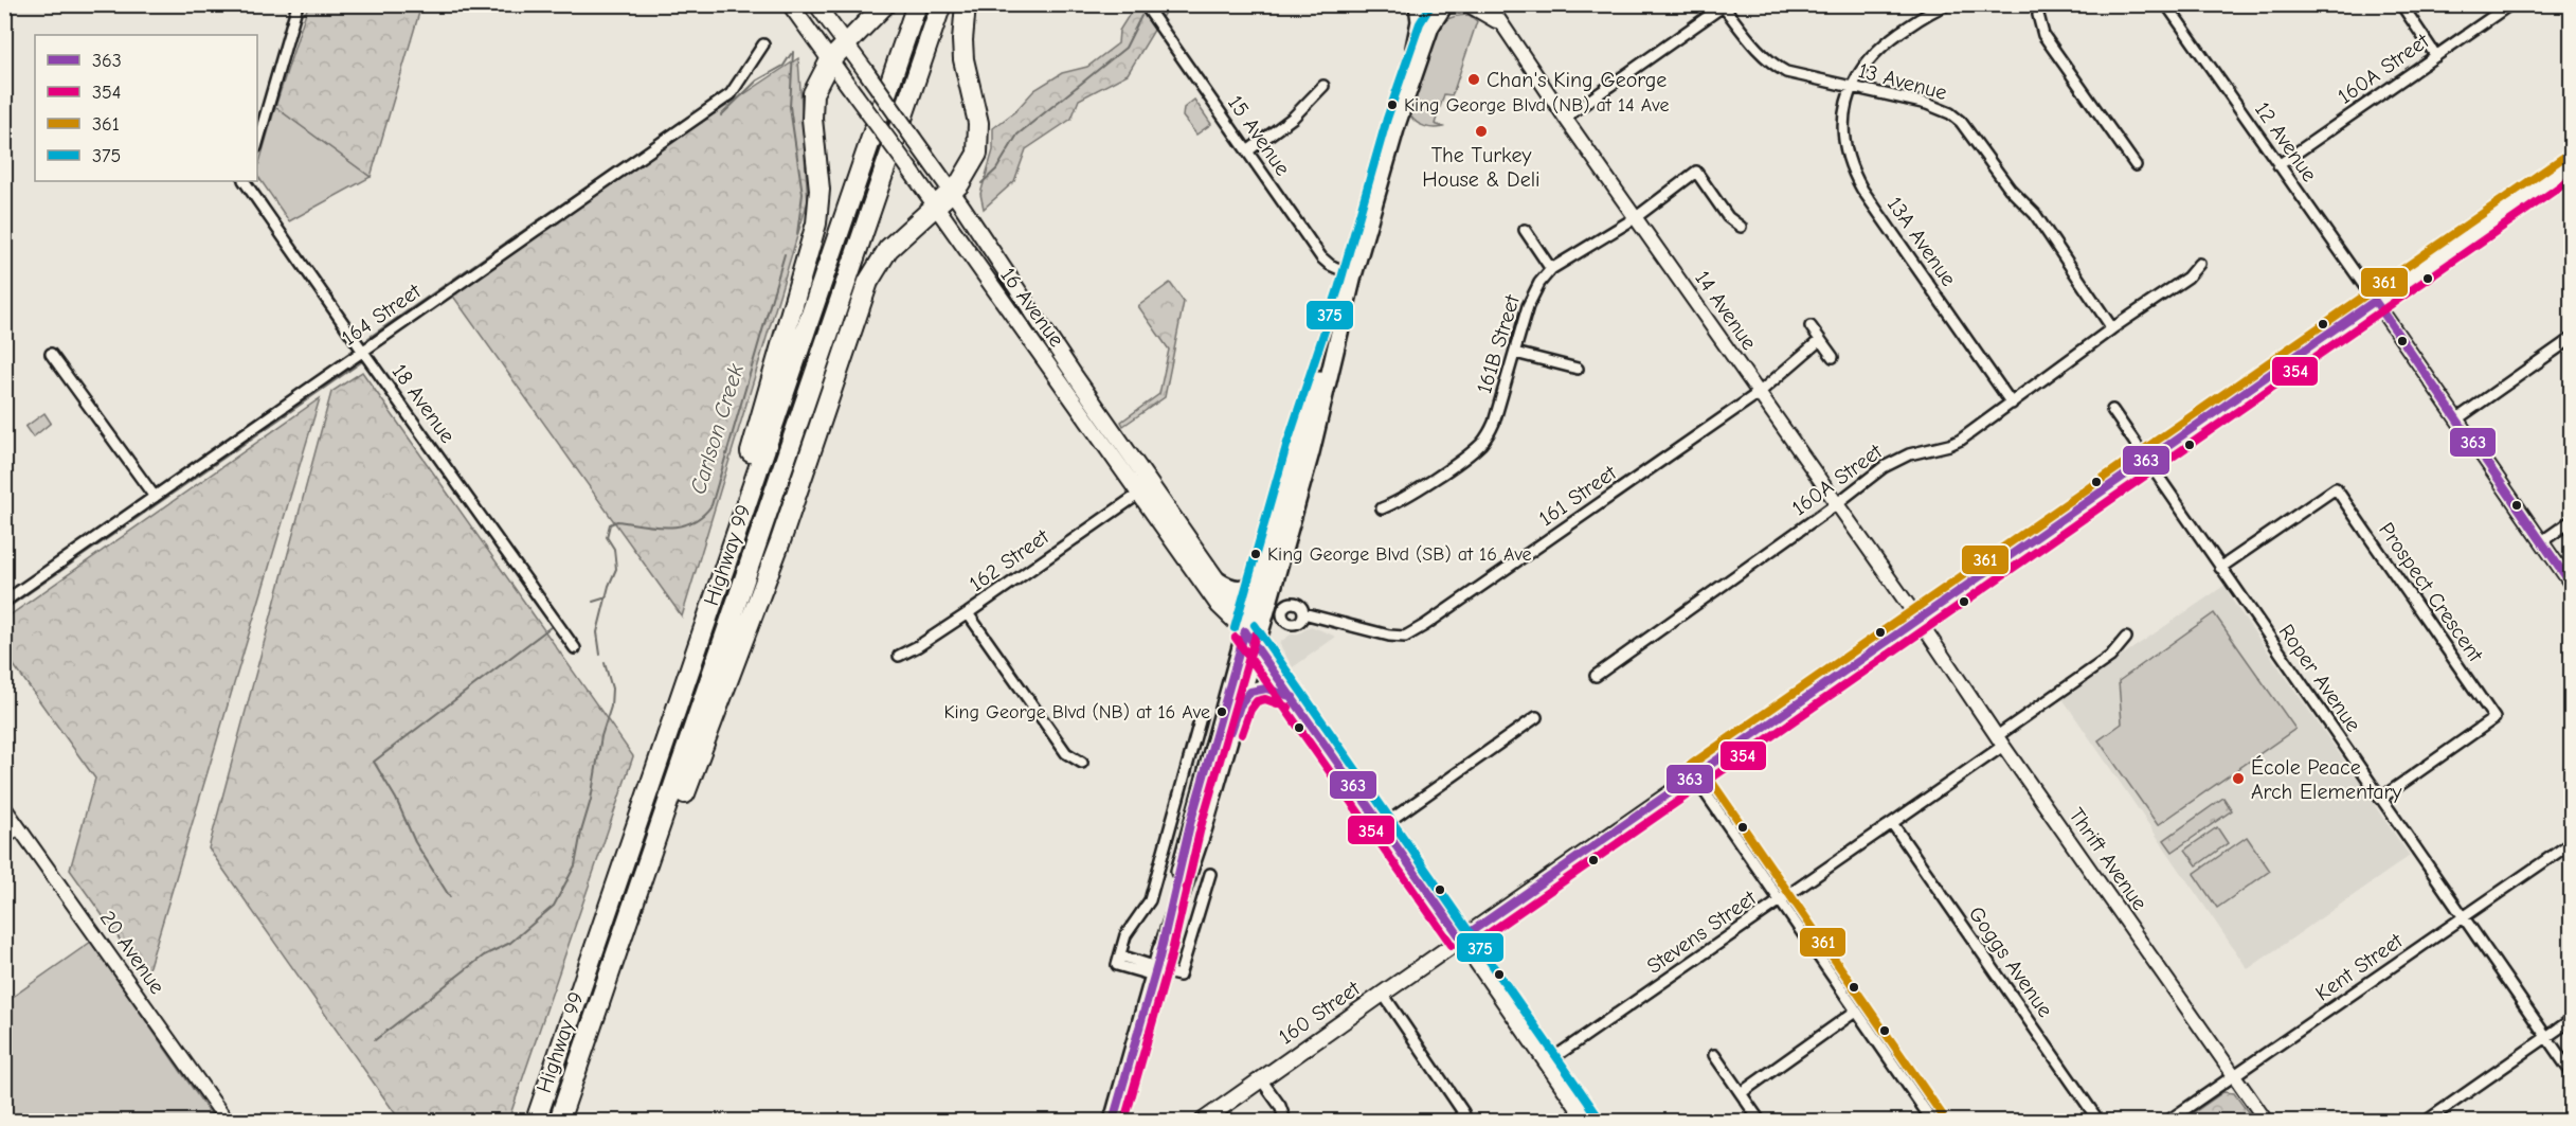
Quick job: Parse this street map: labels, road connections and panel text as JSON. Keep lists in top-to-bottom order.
{
  "streets": {
    "highway": ["Highway 99"],
    "main road": ["16 Avenue", "160 Street"],
    "street": [
      "160A Street",
      "13 Avenue",
      "15 Avenue",
      "12 Avenue",
      "13A Avenue",
      "14 Avenue",
      "164 Street",
      "161B Street",
      "18 Avenue",
      "161 Street",
      "162 Street",
      "Prospect Crescent",
      "Roper Avenue",
      "Thrift Avenue",
      "Stevens Street",
      "20 Avenue",
      "Goggs Avenue",
      "Kent Street"
    ]
  },
  "crossings": [
    ["160A Street", "13 Avenue"],
    ["160A Street", "12 Avenue"],
    ["160A Street", "13A Avenue"],
    ["160A Street", "14 Avenue"],
    ["13 Avenue", "13A Avenue"],
    ["12 Avenue", "160 Street"],
    ["16 Avenue", "162 Street"],
    ["16 Avenue", "Stevens Street"],
    ["16 Avenue", "160 Street"],
    ["14 Avenue", "161B Street"],
    ["14 Avenue", "161 Street"],
    ["14 Avenue", "Thrift Avenue"],
    ["14 Avenue", "160 Street"],
    ["164 Street", "18 Avenue"],
    ["Prospect Crescent", "Roper Avenue"],
    ["Roper Avenue", "Kent Street"],
    ["Roper Avenue", "160 Street"],
    ["Thrift Avenue", "Stevens Street"],
    ["Thrift Avenue", "Kent Street"],
    ["Thrift Avenue", "160 Street"],
    ["Stevens Street", "Goggs Avenue"]
  ],
  "water": ["Carlson Creek"],
  "places": [
    "Chan's King George",
    "King George Blvd (NB) at 14 Ave",
    "The Turkey House & Deli",
    "King George Blvd (SB) at 16 Ave",
    "King George Blvd (NB) at 16 Ave",
    "École Peace Arch Elementary"
  ],
  "lines": [
    "transit line 375",
    "transit line 361",
    "transit line 354",
    "transit line 363"
  ],
  "legend": [
    "363",
    "354",
    "361",
    "375"
  ]
}
